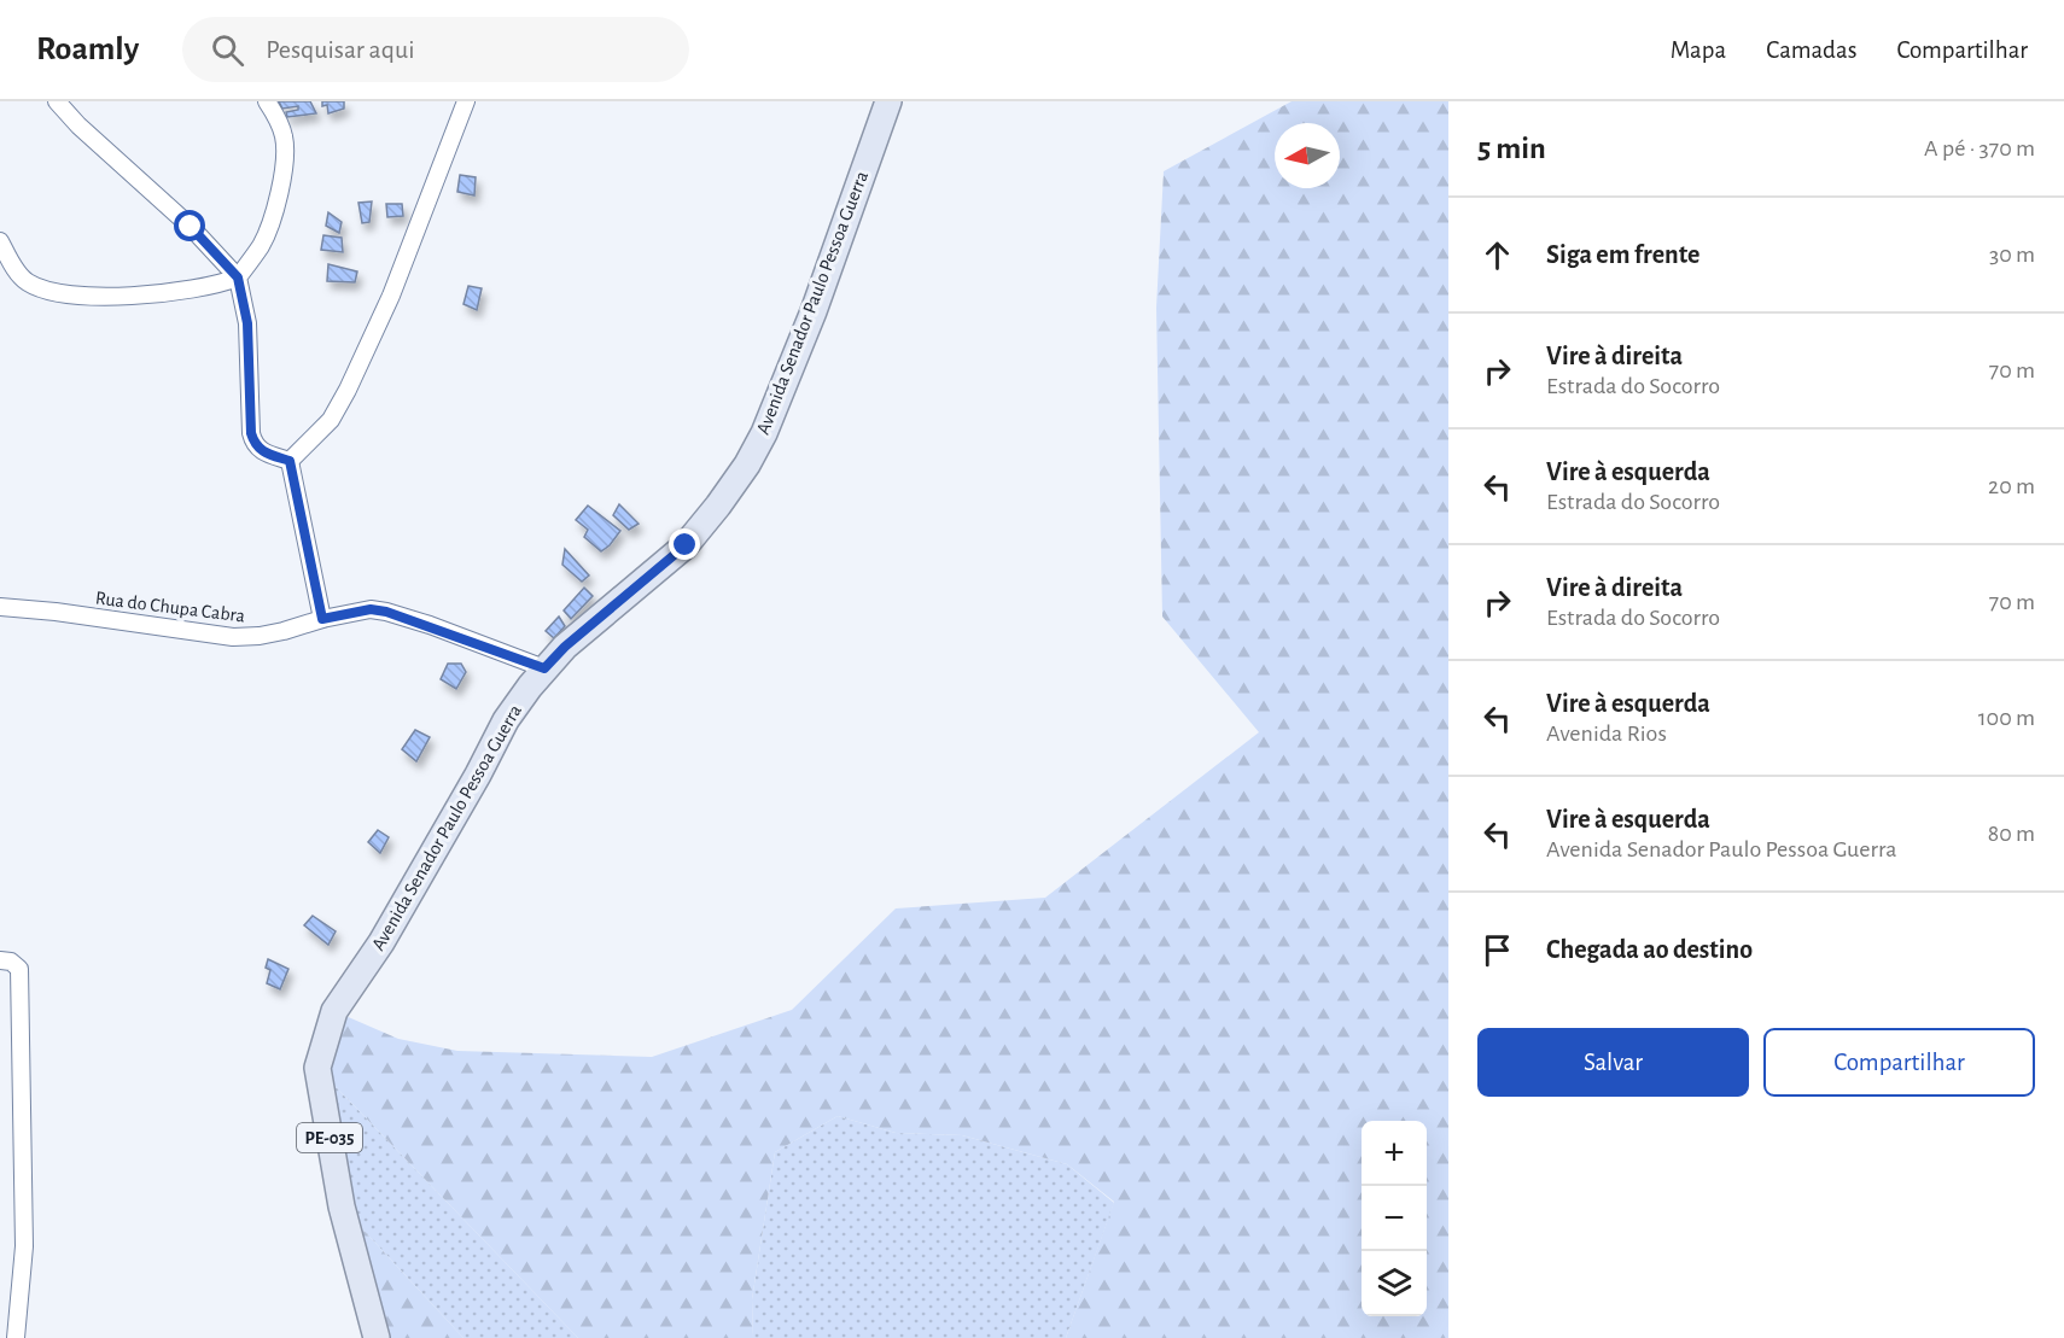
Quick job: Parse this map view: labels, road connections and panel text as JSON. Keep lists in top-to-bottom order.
{
  "streets": {
    "main road": ["Avenida Senador Paulo Pessoa Guerra", "PE-035"],
    "street": ["Rua do Chupa Cabra"]
  },
  "crossings": [
    ["Avenida Senador Paulo Pessoa Guerra", "Rua do Chupa Cabra"],
    ["Avenida Senador Paulo Pessoa Guerra", "PE-035"]
  ],
  "north": "left",
  "page": {
    "header": "Roamly",
    "search": "Pesquisar aqui",
    "nav": ["Mapa", "Camadas", "Compartilhar"],
    "heading": ["5 min", "A pé · 370 m"],
    "list": [
      ["Siga em frente", "30 m"],
      ["Vire à direita", "Estrada do Socorro", "70 m"],
      ["Vire à esquerda", "Estrada do Socorro", "20 m"],
      ["Vire à direita", "Estrada do Socorro", "70 m"],
      ["Vire à esquerda", "Avenida Rios", "100 m"],
      ["Vire à esquerda", "Avenida Senador Paulo Pessoa Guerra", "80 m"],
      "Chegada ao destino"
    ],
    "buttons": ["Salvar", "Compartilhar"],
    "map_buttons": ["+", "−"]
  }
}
